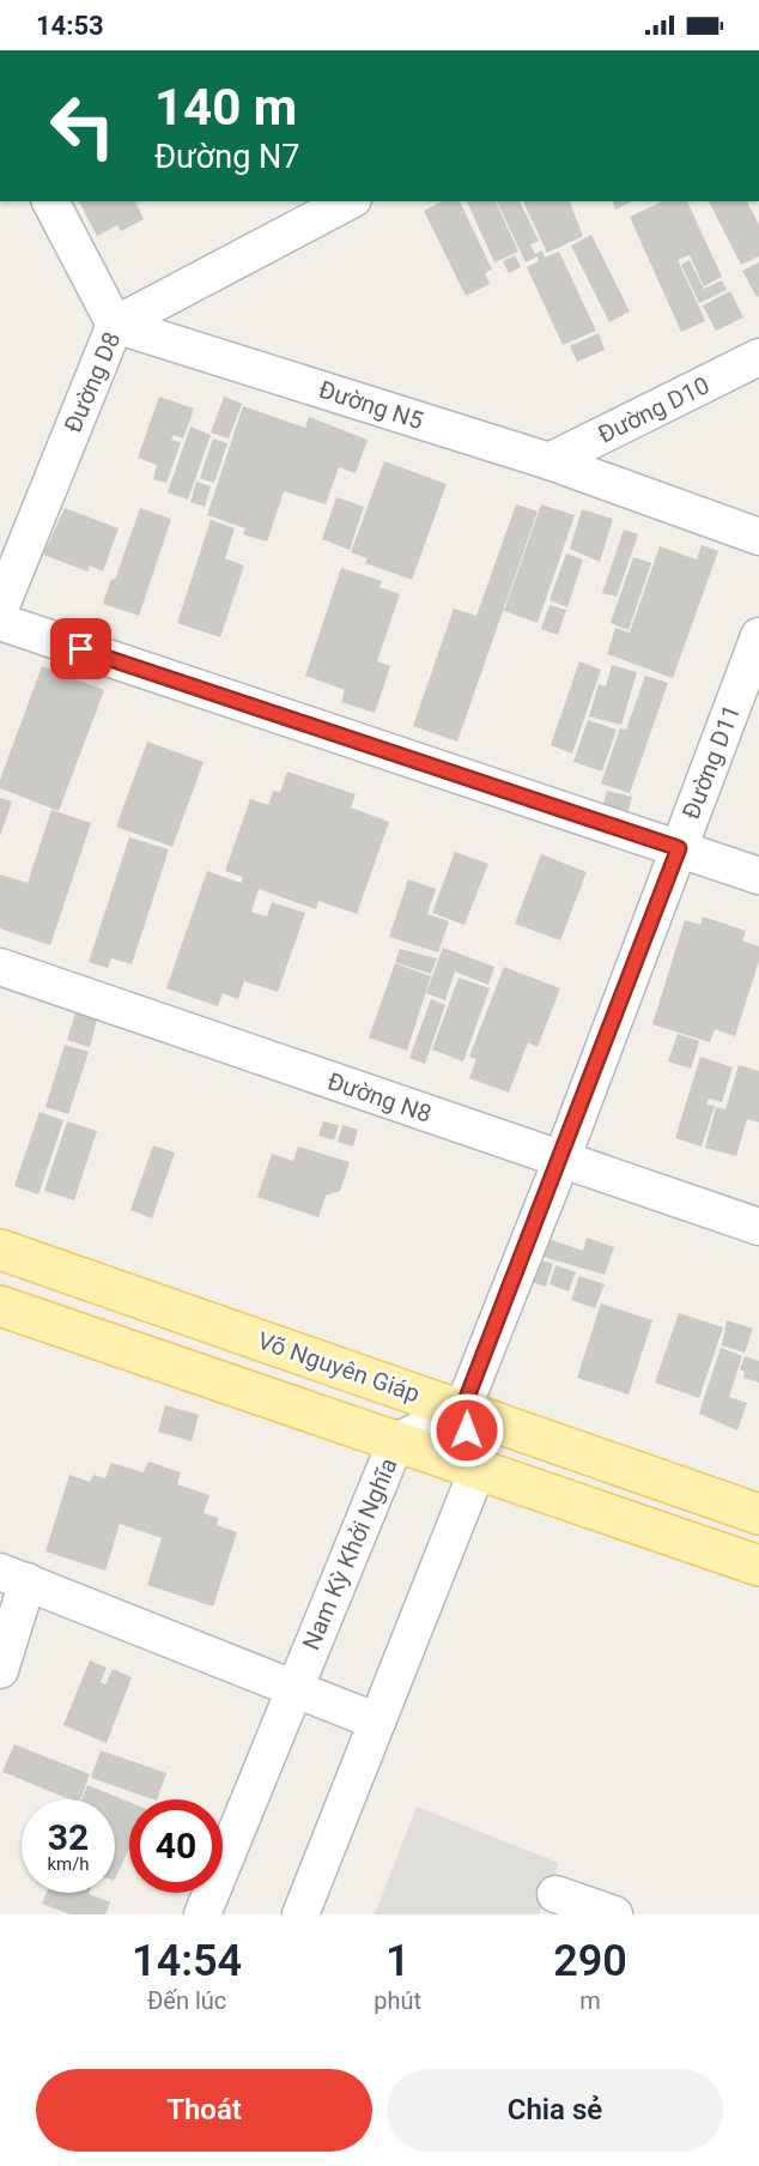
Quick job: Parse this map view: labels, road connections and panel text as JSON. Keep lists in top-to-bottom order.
{
  "streets": {
    "main road": ["Võ Nguyên Giáp"],
    "street": [
      "Đường D8",
      "Đường N5",
      "Đường D10",
      "Đường D11",
      "Đường N8",
      "Nam Kỳ Khởi Nghĩa"
    ]
  },
  "crossings": [
    ["Đường D8", "Đường N5"],
    ["Đường N5", "Đường D10"],
    ["Đường D11", "Đường N8"],
    ["Đường D11", "Võ Nguyên Giáp"],
    ["Đường D11", "Nam Kỳ Khởi Nghĩa"],
    ["Võ Nguyên Giáp", "Nam Kỳ Khởi Nghĩa"]
  ],
  "page": {
    "status": "14:53",
    "turn": ["140 m", "Đường N7"],
    "speed": "32 km/h",
    "limit": "40",
    "eta": [
      "14:54",
      "Đến lúc",
      "1",
      "phút",
      "290",
      "m"
    ],
    "buttons": ["Thoát", "Chia sẻ"]
  }
}
